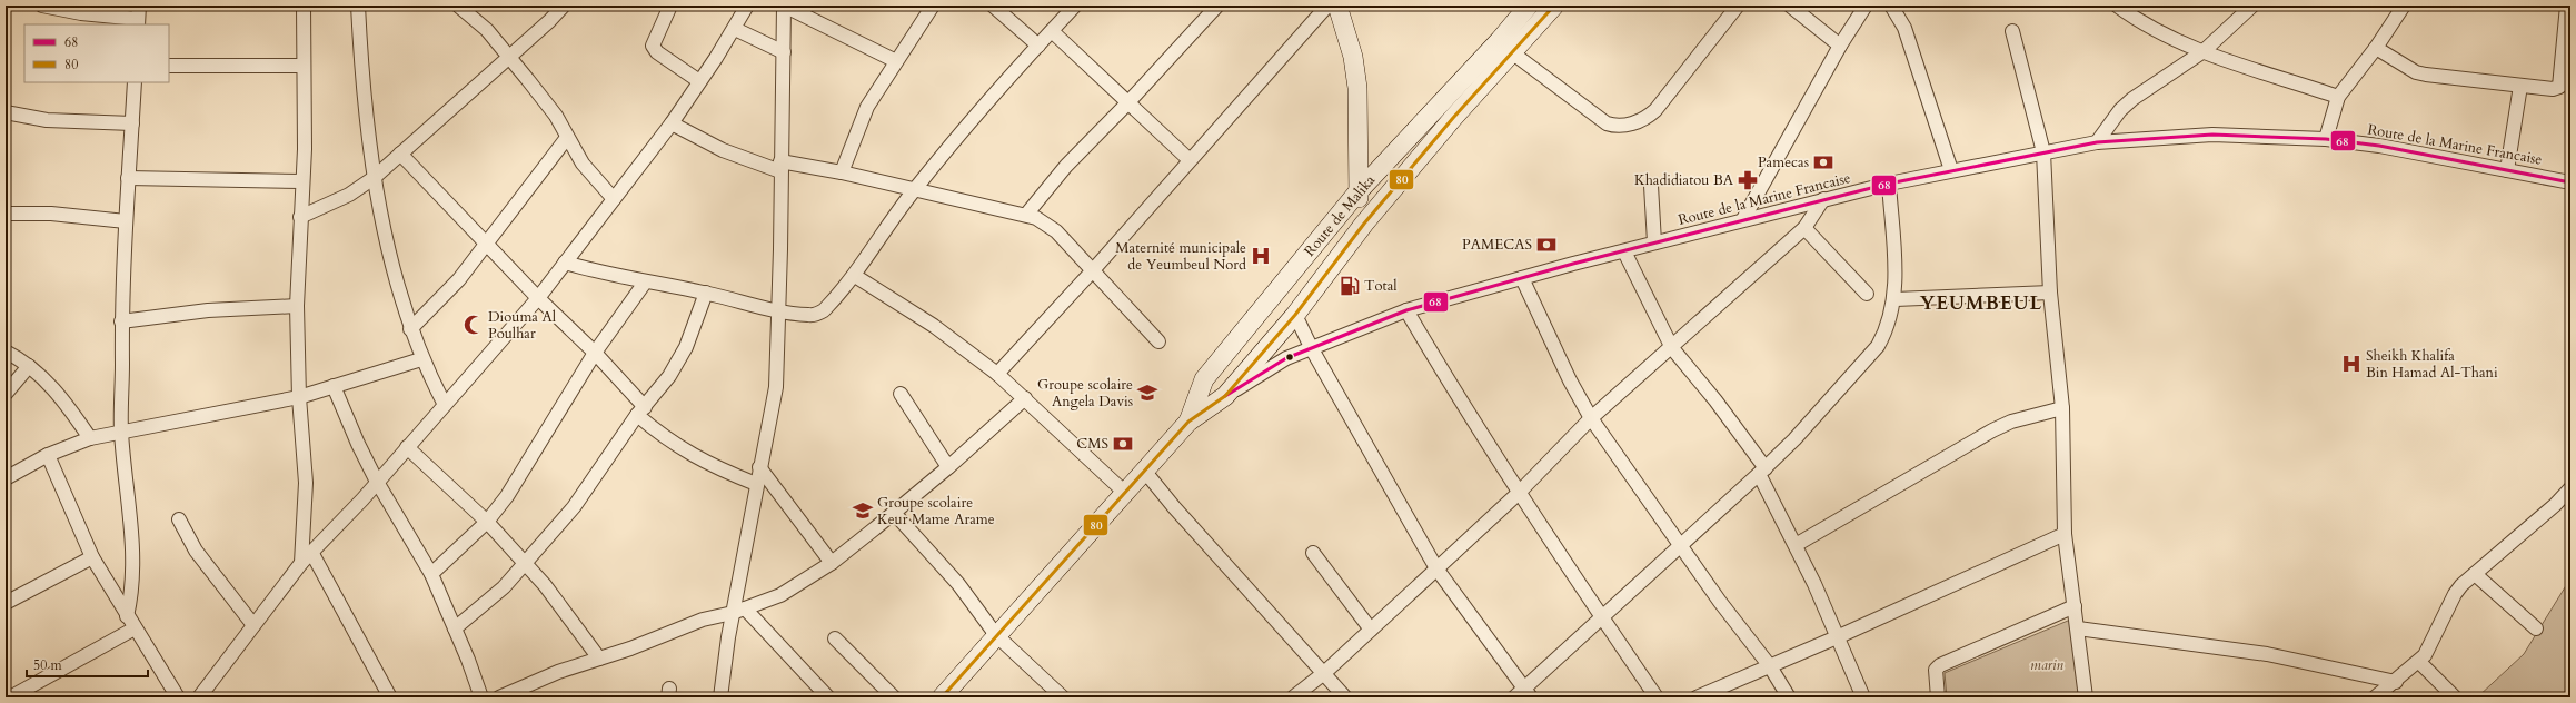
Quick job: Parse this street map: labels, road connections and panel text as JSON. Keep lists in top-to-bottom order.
{
  "streets": {
    "main road": ["Route de Malika"],
    "street": ["Route de la Marine Francaise"]
  },
  "crossings": [
    ["Route de la Marine Francaise", "Route de Malika"]
  ],
  "districts": ["YEUMBEUL"],
  "parks": ["marin"],
  "places": {
    "bank": ["Pamecas", "PAMECAS", "CMS"],
    "pharmacy": ["Khadidiatou BA"],
    "hospital": ["Maternité municipale de Yeumbeul Nord", "Sheikh Khalifa Bin Hamad Al-Thani"],
    "fuel station": ["Total"],
    "mosque": ["Diouma Al Poulhar"],
    "school or university": ["Groupe scolaire Angela Davis", "Groupe scolaire Keur Mame Arame"]
  },
  "lines": ["transit line 80", "transit line 68"],
  "legend": ["68", "80"],
  "scale_bar": "50 m"
}
